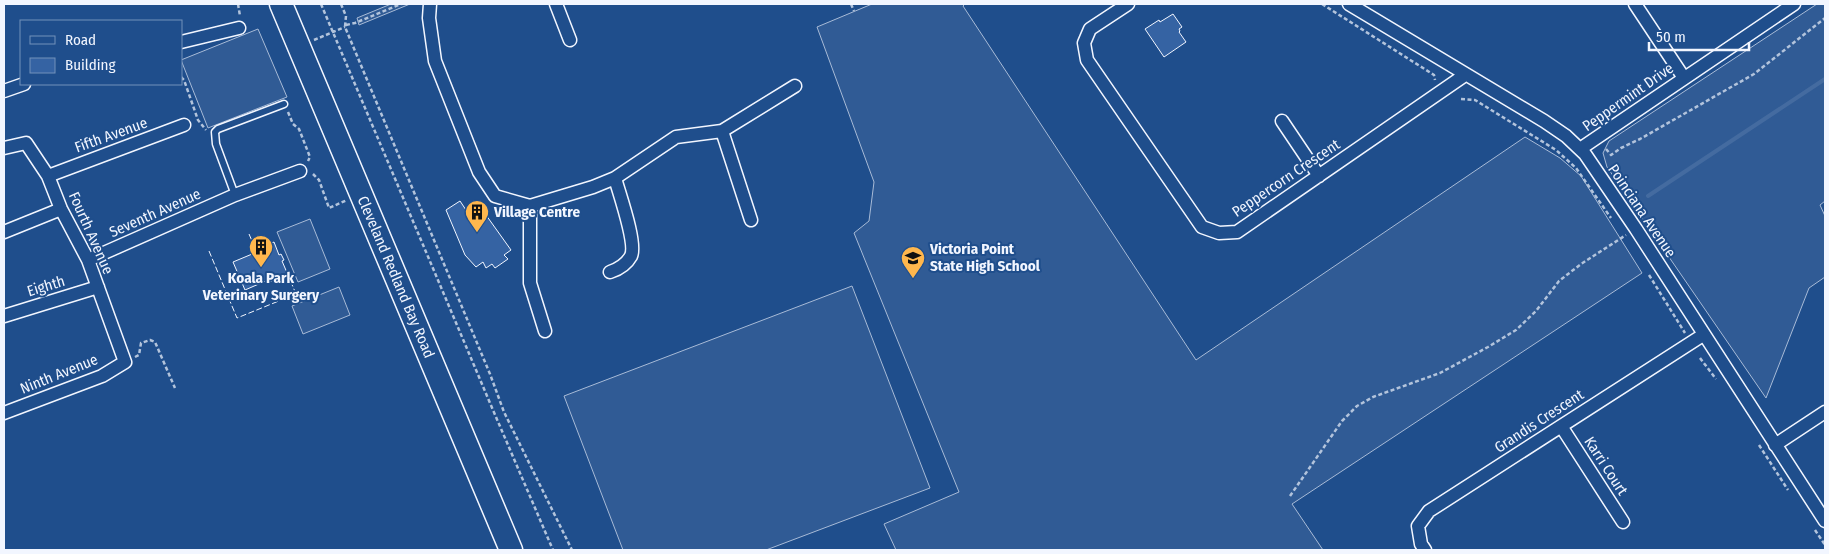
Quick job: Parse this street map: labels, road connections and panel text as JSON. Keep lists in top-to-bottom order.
{
  "streets": {
    "highway": ["Cleveland Redland Bay Road"],
    "street": [
      "Peppermint Drive",
      "Fifth Avenue",
      "Peppercorn Crescent",
      "Poinciana Avenue",
      "Seventh Avenue",
      "Fourth Avenue",
      "Eighth",
      "Ninth Avenue",
      "Grandis Crescent",
      "Karri Court"
    ]
  },
  "crossings": [
    ["Peppermint Drive", "Poinciana Avenue"],
    ["Fifth Avenue", "Fourth Avenue"],
    ["Peppercorn Crescent", "Poinciana Avenue"],
    ["Poinciana Avenue", "Grandis Crescent"],
    ["Seventh Avenue", "Fourth Avenue"],
    ["Fourth Avenue", "Eighth"],
    ["Fourth Avenue", "Ninth Avenue"],
    ["Grandis Crescent", "Karri Court"]
  ],
  "places": {
    "building": ["Village Centre", "Koala Park Veterinary Surgery"],
    "school or university": ["Victoria Point State High School"]
  },
  "legend": ["Road", "Building"],
  "scale_bar": "50 m"
}
